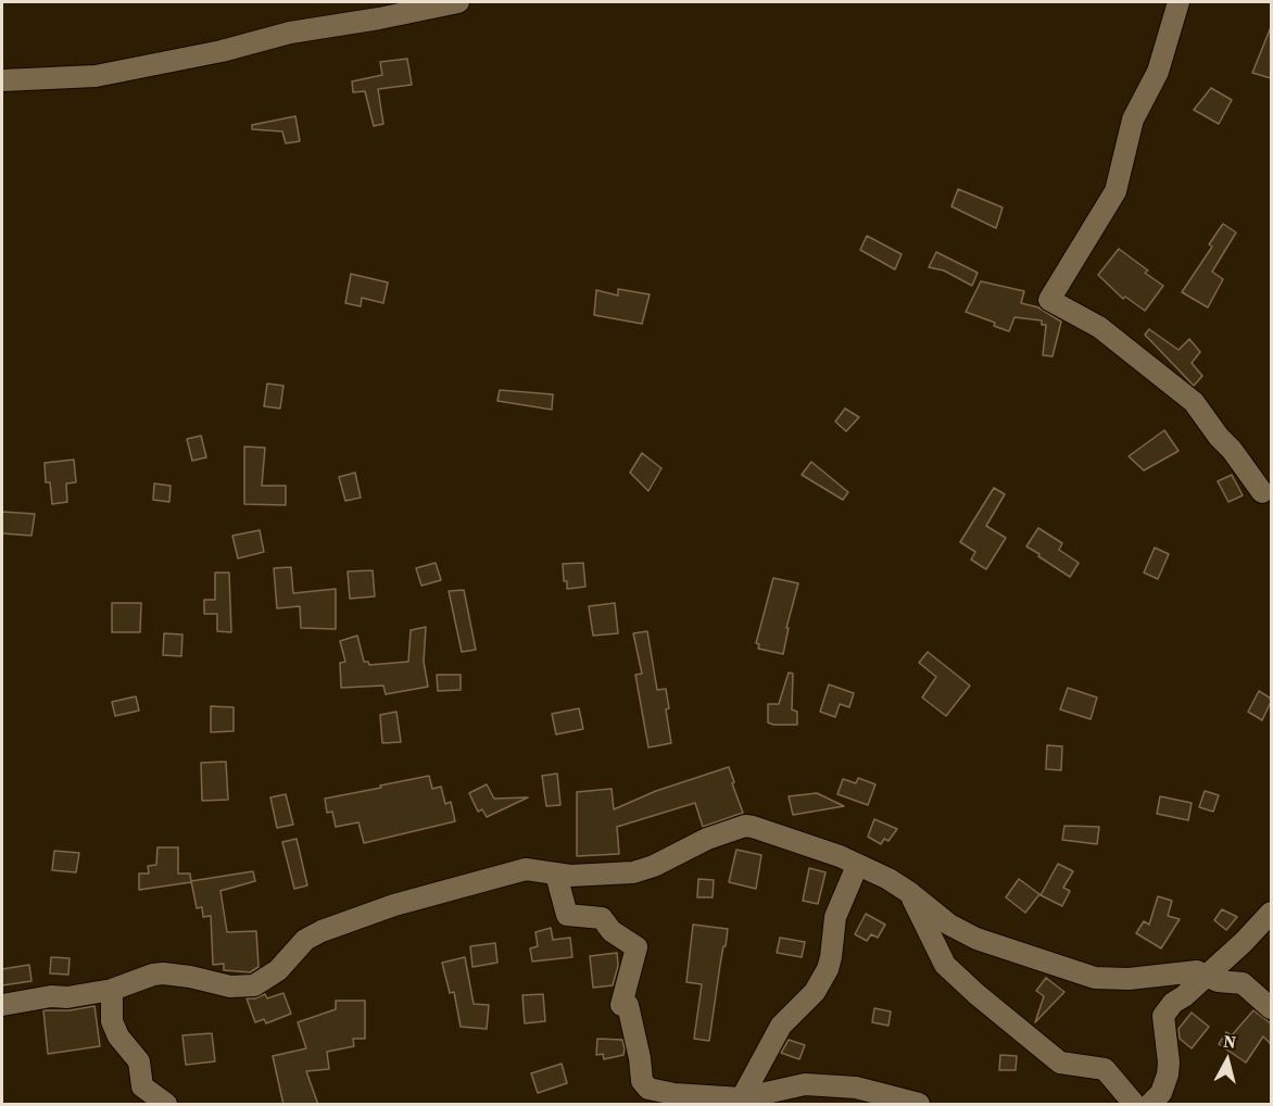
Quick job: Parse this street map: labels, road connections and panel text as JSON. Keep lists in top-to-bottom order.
{
  "north": "top"
}
